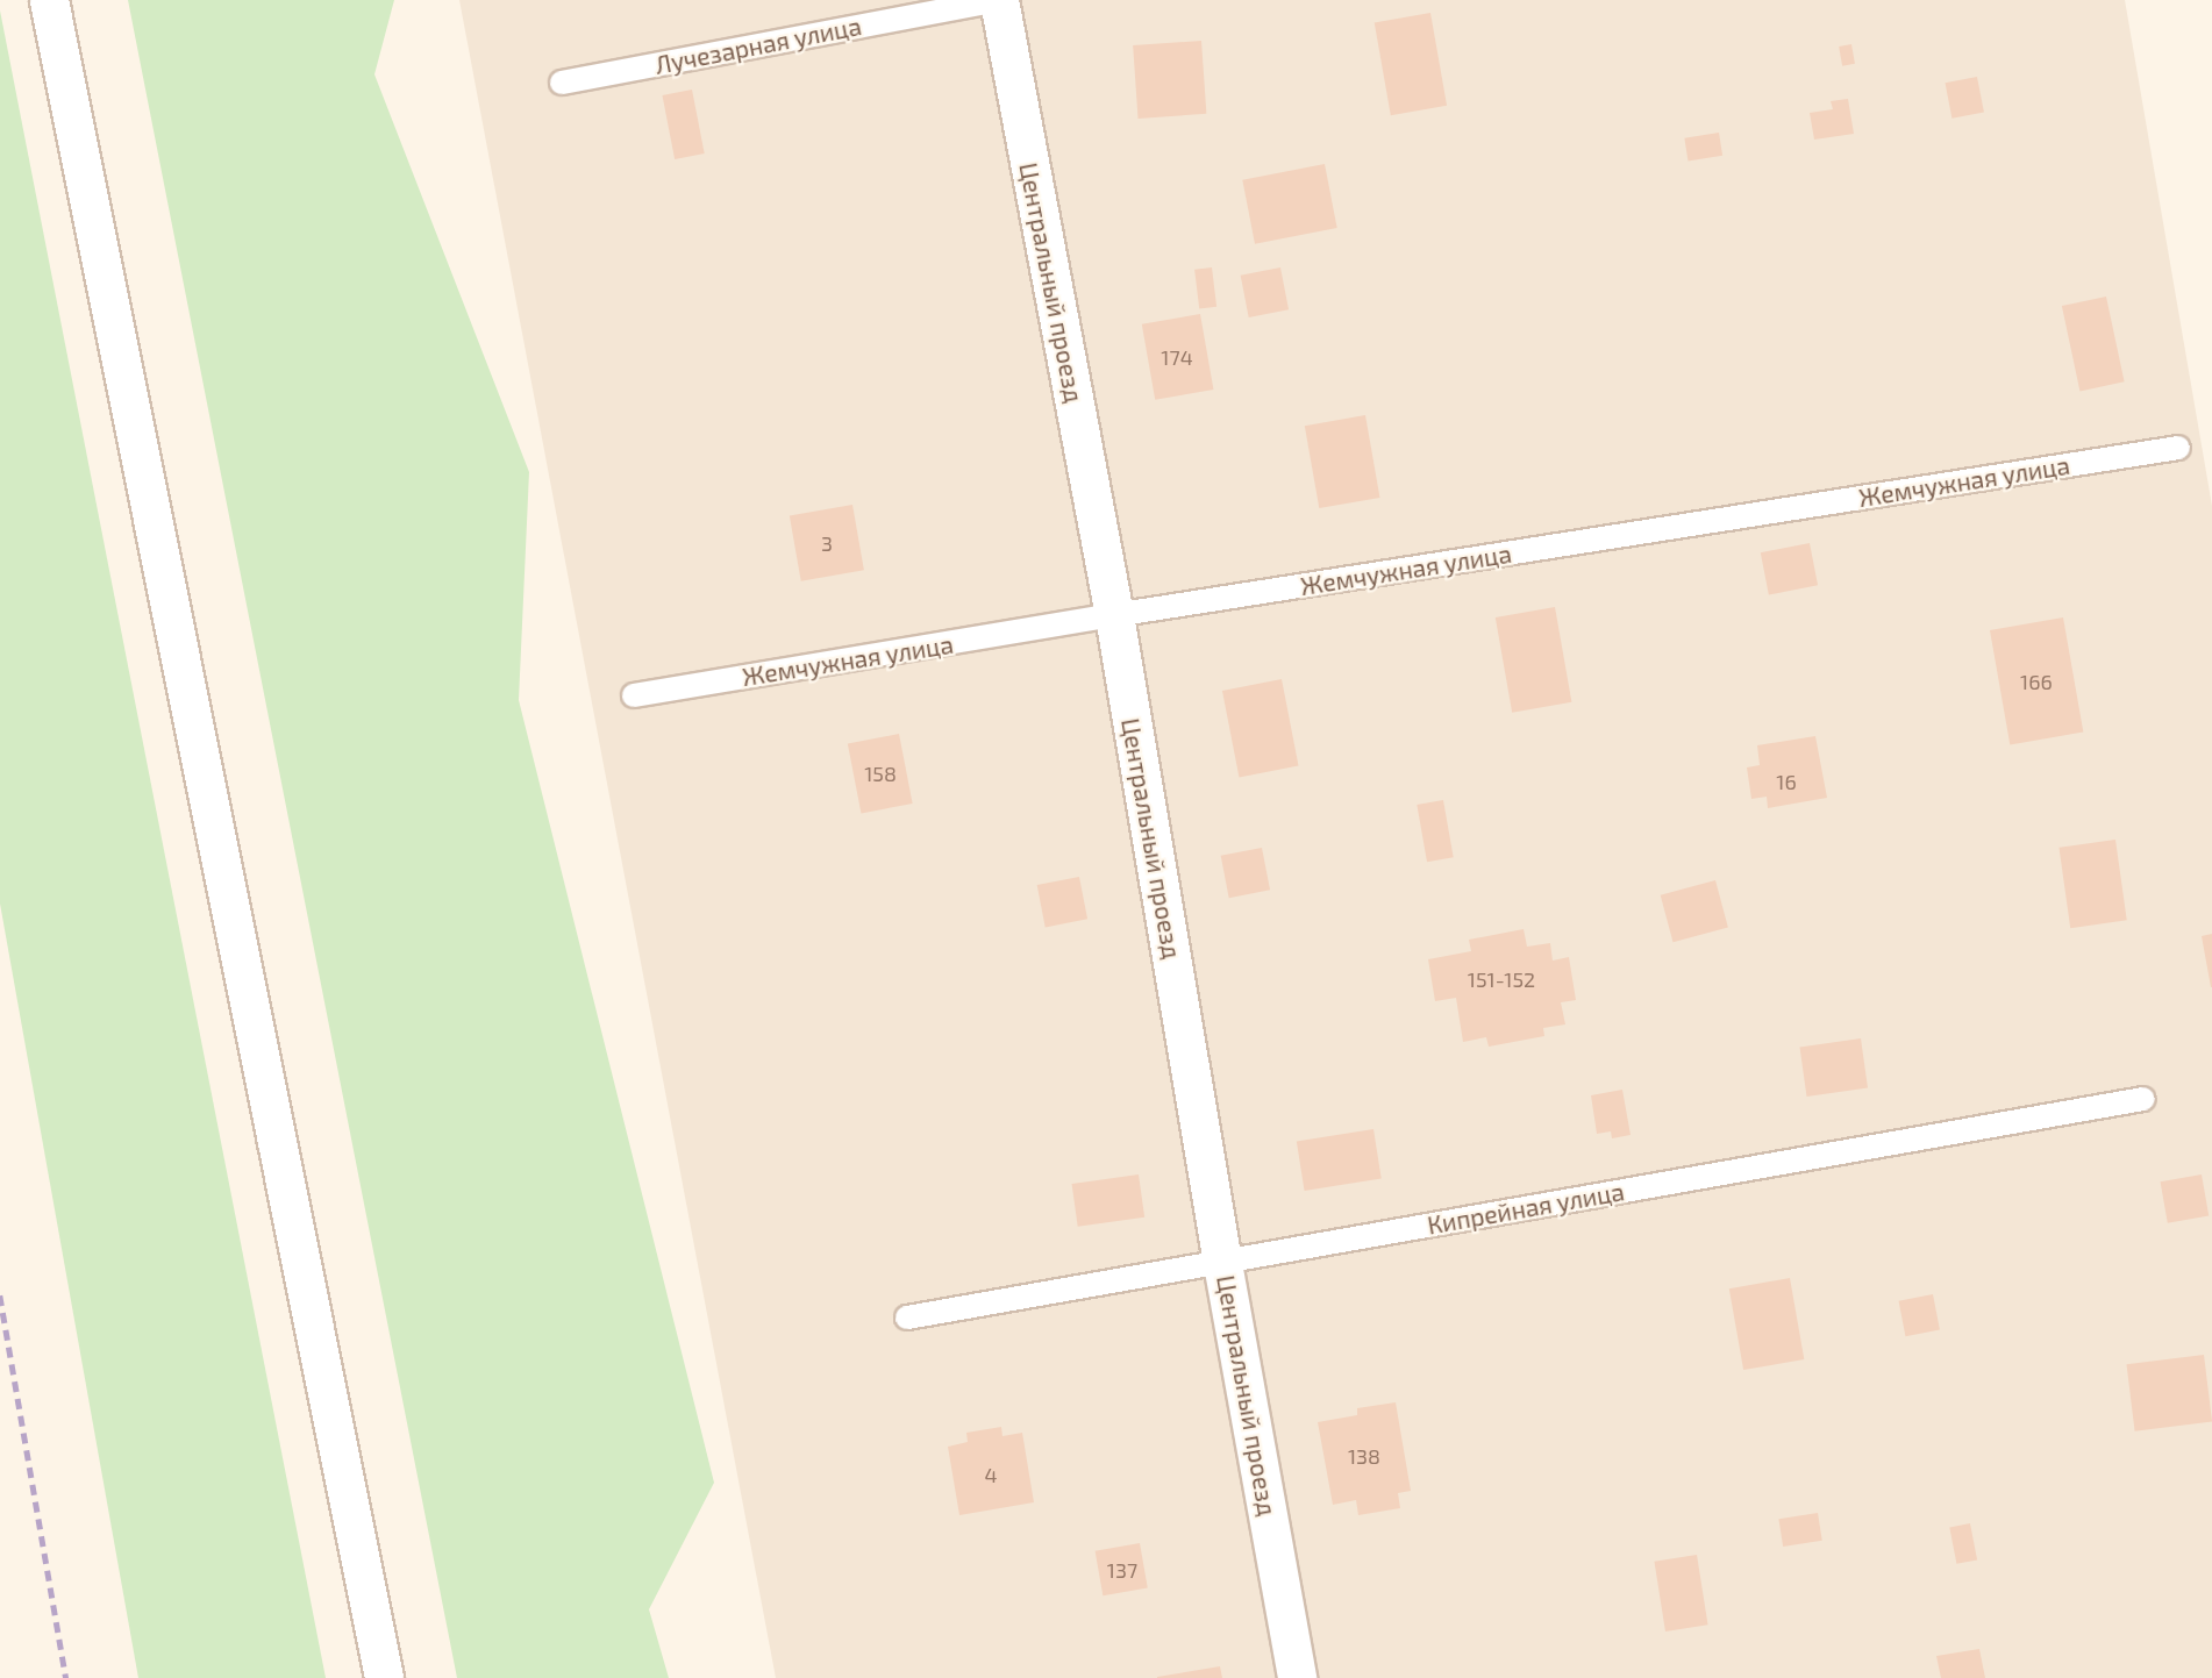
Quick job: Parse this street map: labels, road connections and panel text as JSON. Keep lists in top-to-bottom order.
{
  "streets": {
    "street": ["Центральный проезд"],
    "lane": ["Лучезарная улица", "Жемчужная улица", "Кипрейная улица"]
  },
  "crossings": [
    ["Лучезарная улица", "Центральный проезд"],
    ["Центральный проезд", "Жемчужная улица"],
    ["Центральный проезд", "Кипрейная улица"]
  ],
  "house_numbers": [
    "174",
    "3",
    "166",
    "158",
    "16",
    "151-152",
    "138",
    "4",
    "137"
  ]
}
